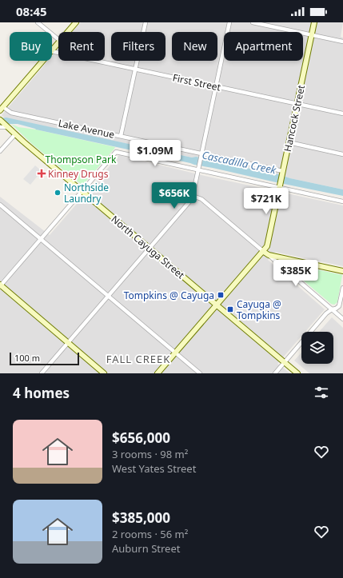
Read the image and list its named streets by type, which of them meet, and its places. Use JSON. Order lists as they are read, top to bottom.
{
  "streets": {
    "street": [
      "First Street",
      "Hancock Street",
      "Lake Avenue",
      "North Cayuga Street"
    ]
  },
  "crossings": [
    ["First Street", "Hancock Street"],
    ["Hancock Street", "Lake Avenue"]
  ],
  "districts": ["FALL CREEK"],
  "water": ["Cascadilla Creek"],
  "parks": ["Thompson Park"],
  "places": {
    "health": ["Kinney Drugs"],
    "other": ["Northside Laundry"],
    "transit": ["Tompkins @ Cayuga", "Cayuga @ Tompkins"]
  },
  "scale_bar": "100 m",
  "page": {
    "status": "08:45",
    "chip": [
      "Buy",
      "Rent",
      "Filters",
      "New",
      "Apartment"
    ],
    "price": [
      "$1.09M",
      "$656K",
      "$721K",
      "$385K"
    ],
    "scale": "100 m",
    "heading": "4 homes",
    "list": [
      {
        "name": "$656,000",
        "note": "3 rooms · 98 m² · West Yates Street"
      },
      {
        "name": "$385,000",
        "note": "2 rooms · 56 m² · Auburn Street"
      }
    ]
  }
}
